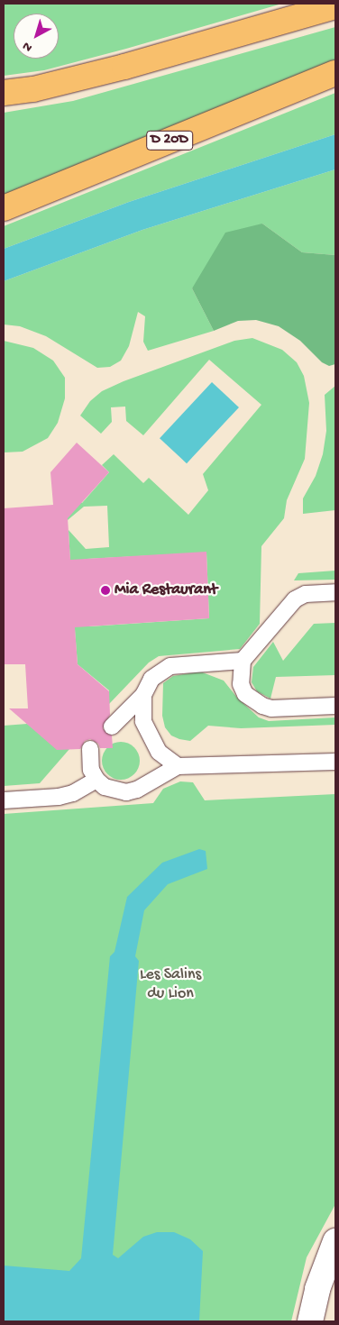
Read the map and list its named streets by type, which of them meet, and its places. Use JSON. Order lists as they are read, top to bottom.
{
  "streets": {
    "main road": ["D 20D"]
  },
  "parks": ["Les Salins du Lion"],
  "places": ["Mia Restaurant"],
  "north": "bottom left"
}
